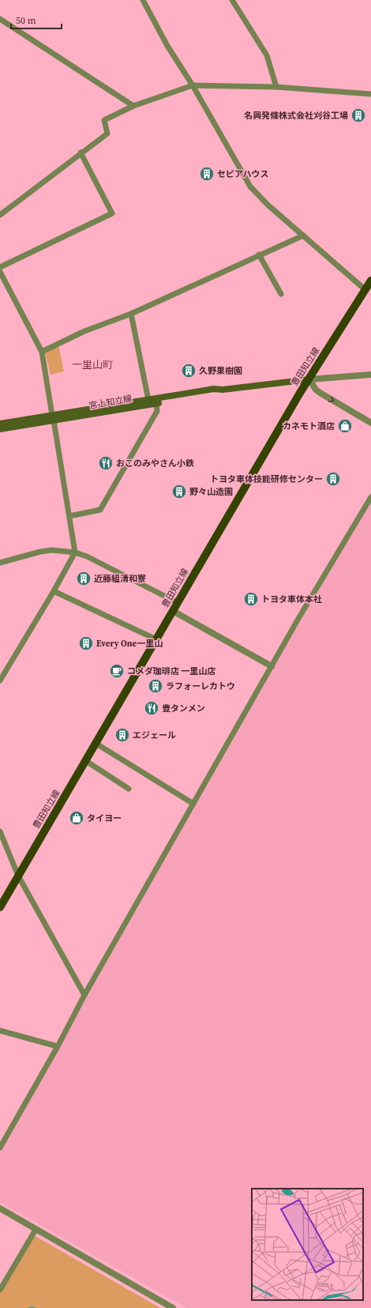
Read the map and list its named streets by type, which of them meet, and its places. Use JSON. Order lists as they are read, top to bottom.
{
  "streets": {
    "main road": ["豊田知立線", "宮上知立線"]
  },
  "crossings": [
    ["豊田知立線", "宮上知立線"]
  ],
  "districts": ["一里山町"],
  "places": {
    "building": [
      "名興発條株式会社刈谷工場",
      "セピアハウス",
      "久野果樹園",
      "トヨタ車体技能研修センター",
      "野々山造園",
      "近藤組清和寮",
      "トヨタ車体本社",
      "Every One一里山",
      "ラフォーレカトウ",
      "エジェール"
    ],
    "shop": ["カネモト酒店", "タイヨー"],
    "restaurant": ["おこのみやさん小鉄", "豊タンメン"],
    "cafe": ["コメダ珈琲店 一里山店"]
  },
  "scale_bar": "50 m"
}
